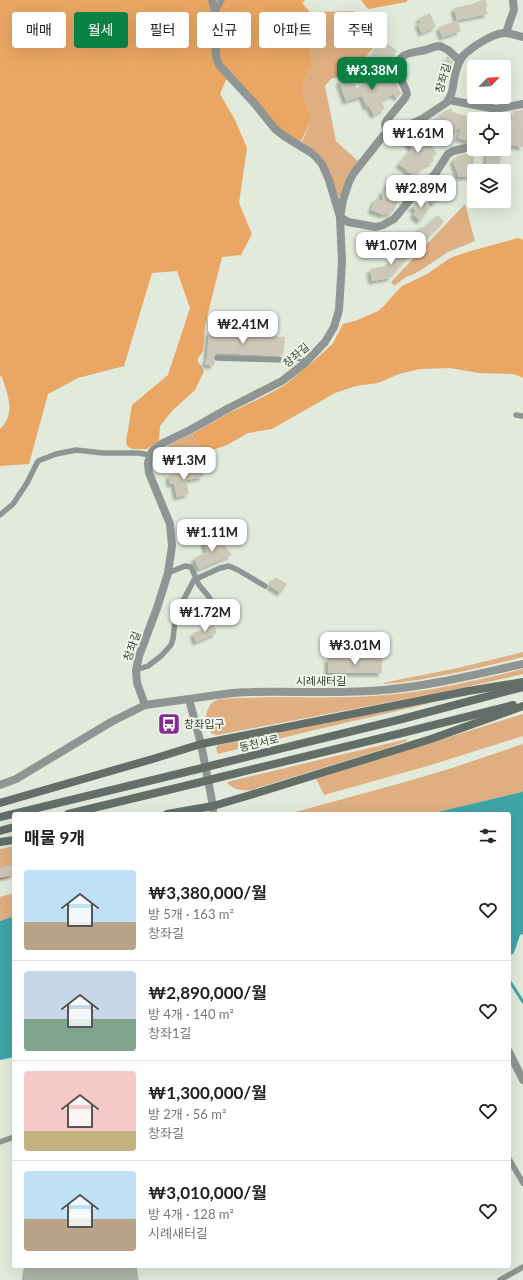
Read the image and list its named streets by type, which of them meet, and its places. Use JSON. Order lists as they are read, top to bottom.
{
  "streets": {
    "main road": ["동천서로"],
    "street": ["창좌길", "시례새터길"]
  },
  "crossings": [
    ["창좌길", "시례새터길"]
  ],
  "places": {
    "bus stop": ["창좌입구"]
  },
  "north": "top right",
  "page": {
    "chip": [
      "매매",
      "월세",
      "필터",
      "신규",
      "아파트",
      "주택"
    ],
    "price": [
      "₩3.38M",
      "₩1.61M",
      "₩2.89M",
      "₩1.07M",
      "₩2.41M",
      "₩1.3M",
      "₩1.11M",
      "₩1.72M",
      "₩3.01M"
    ],
    "heading": "매물 9개",
    "list": [
      {
        "name": "₩3,380,000/월",
        "note": "방 5개 · 163 m² · 창좌길"
      },
      {
        "name": "₩2,890,000/월",
        "note": "방 4개 · 140 m² · 창좌1길"
      },
      {
        "name": "₩1,300,000/월",
        "note": "방 2개 · 56 m² · 창좌길"
      },
      {
        "name": "₩3,010,000/월",
        "note": "방 4개 · 128 m² · 시례새터길"
      }
    ]
  }
}
